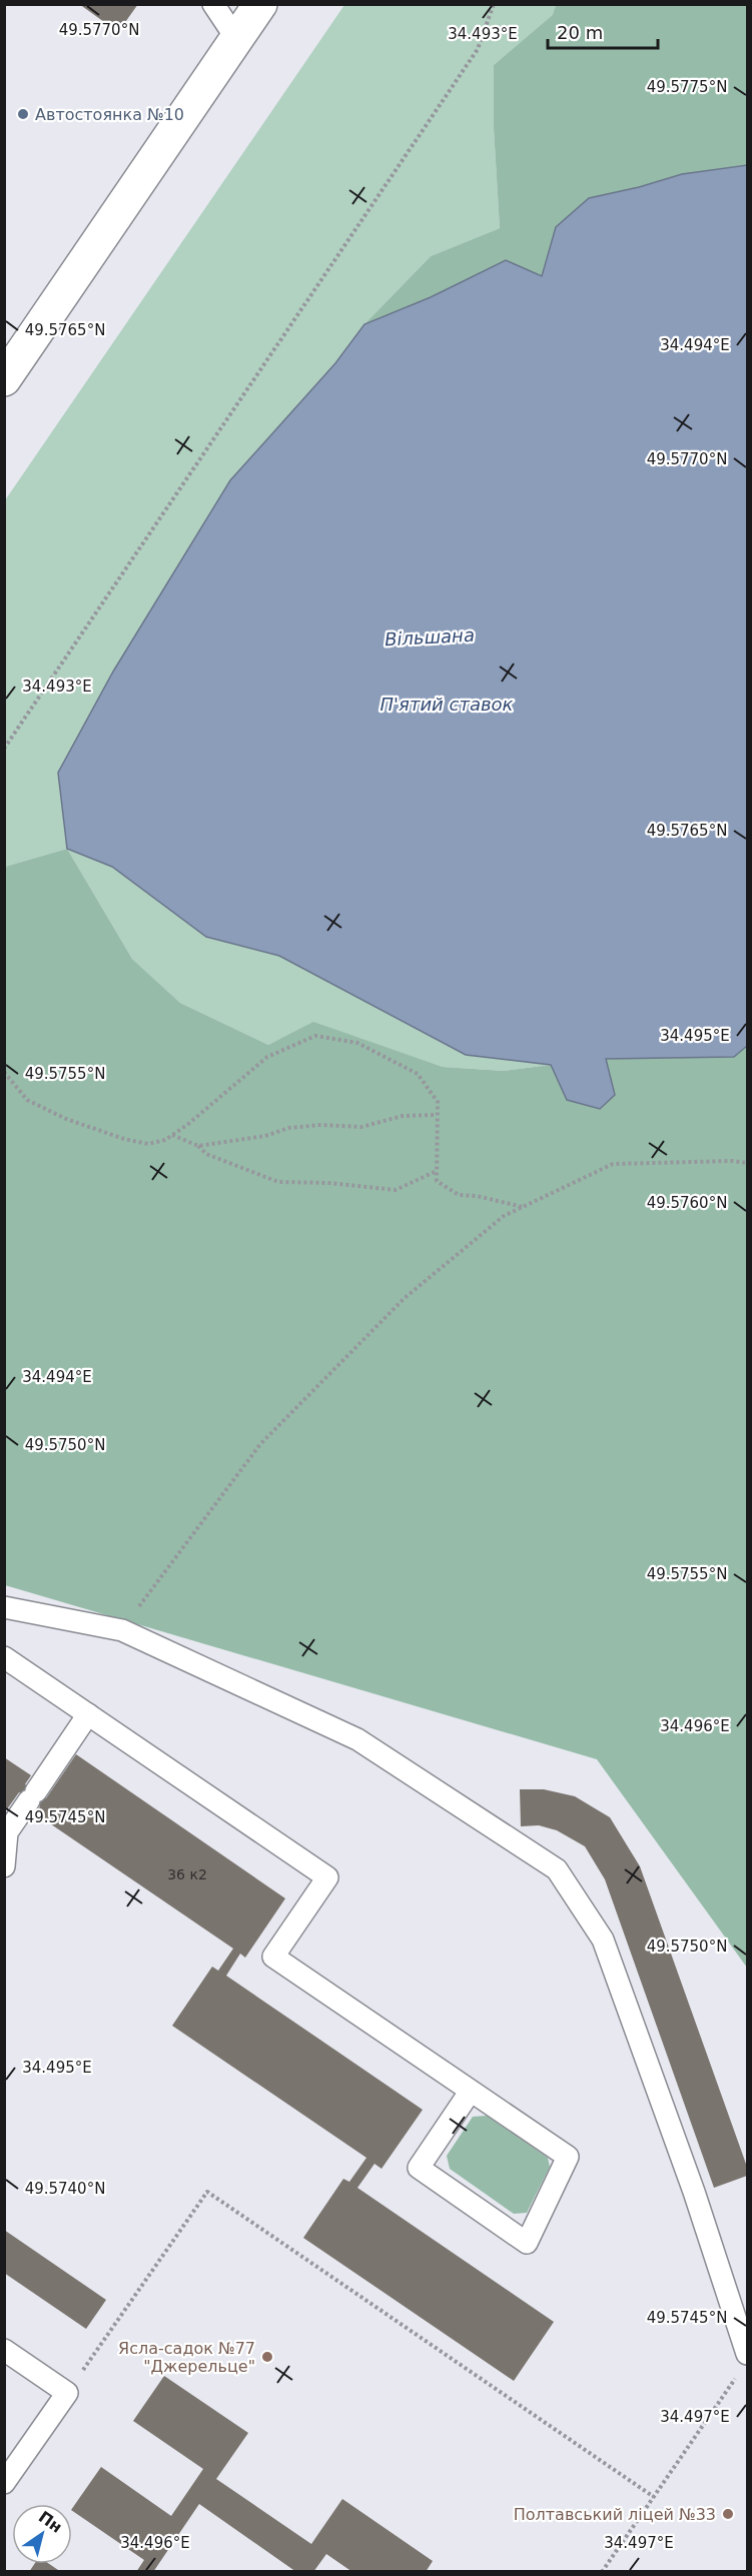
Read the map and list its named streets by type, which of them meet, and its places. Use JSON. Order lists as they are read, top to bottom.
{
  "water": ["Вільшана", "П'ятий ставок"],
  "places": ["Автостоянка №10", "Ясла-садок №77 \"Джерельце\"", "Полтавський ліцей №33"],
  "house_numbers": ["36 к2"],
  "scale_bar": "20 m",
  "north": "top right",
  "coordinates": [
    "49.5770°N",
    "34.493°E",
    "49.5775°N",
    "49.5765°N",
    "34.494°E",
    "34.495°E",
    "49.5755°N",
    "49.5760°N",
    "49.5750°N",
    "34.496°E",
    "49.5745°N",
    "49.5740°N",
    "34.497°E"
  ]
}
